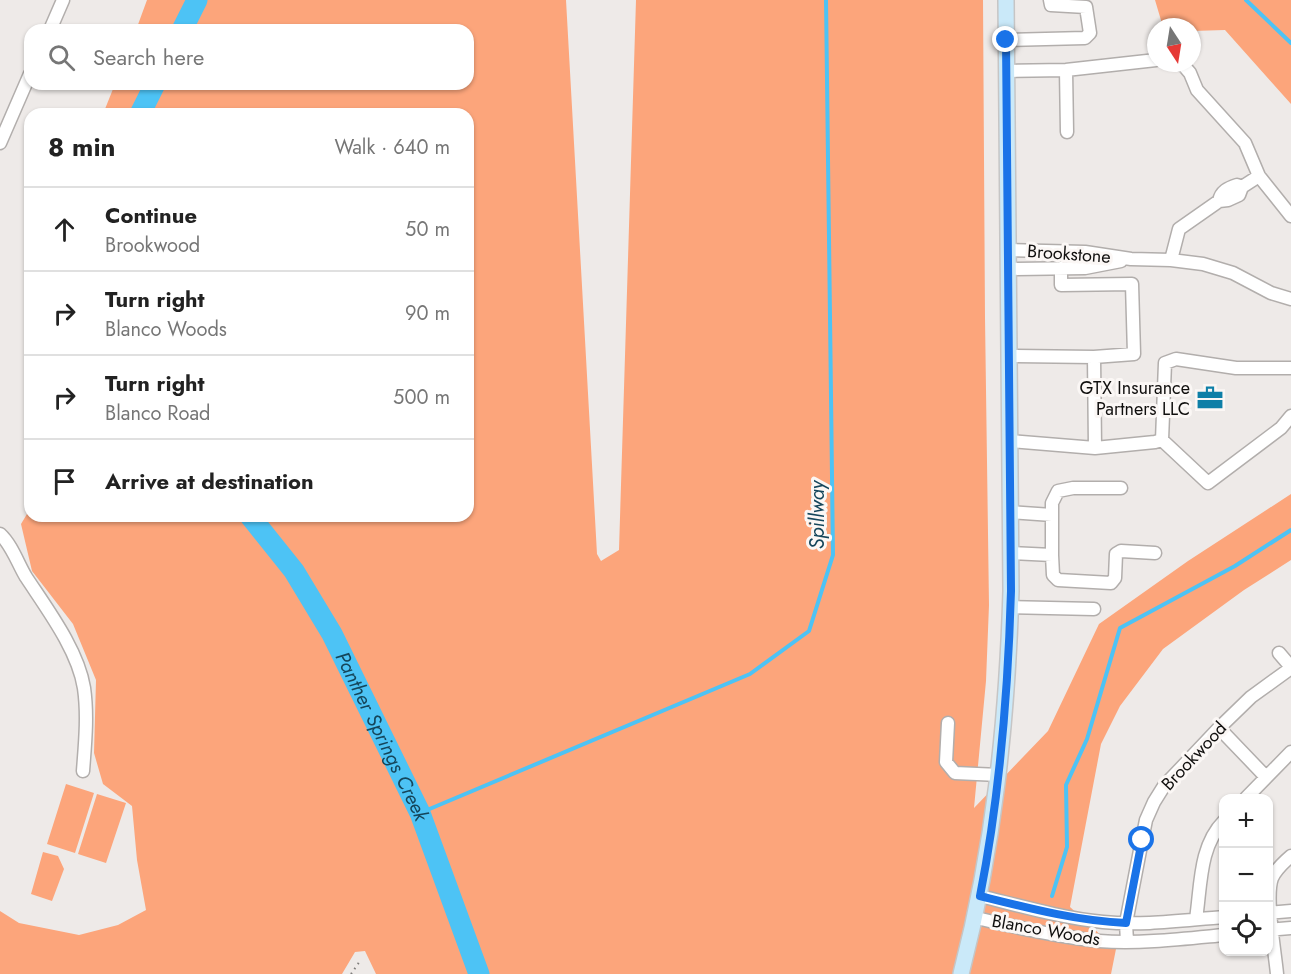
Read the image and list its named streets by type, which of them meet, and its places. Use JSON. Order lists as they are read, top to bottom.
{
  "streets": {
    "street": ["Brookstone", "Brookwood", "Blanco Woods"]
  },
  "crossings": [
    ["Brookwood", "Blanco Woods"]
  ],
  "water": ["Spillway", "Panther Springs Creek"],
  "places": {
    "office": ["GTX Insurance Partners LLC"]
  },
  "north": "bottom",
  "page": {
    "search": "Search here",
    "heading": ["8 min", "Walk · 640 m"],
    "list": [
      ["Continue", "Brookwood", "50 m"],
      ["Turn right", "Blanco Woods", "90 m"],
      ["Turn right", "Blanco Road", "500 m"],
      "Arrive at destination"
    ],
    "map_buttons": ["+", "−"]
  }
}
